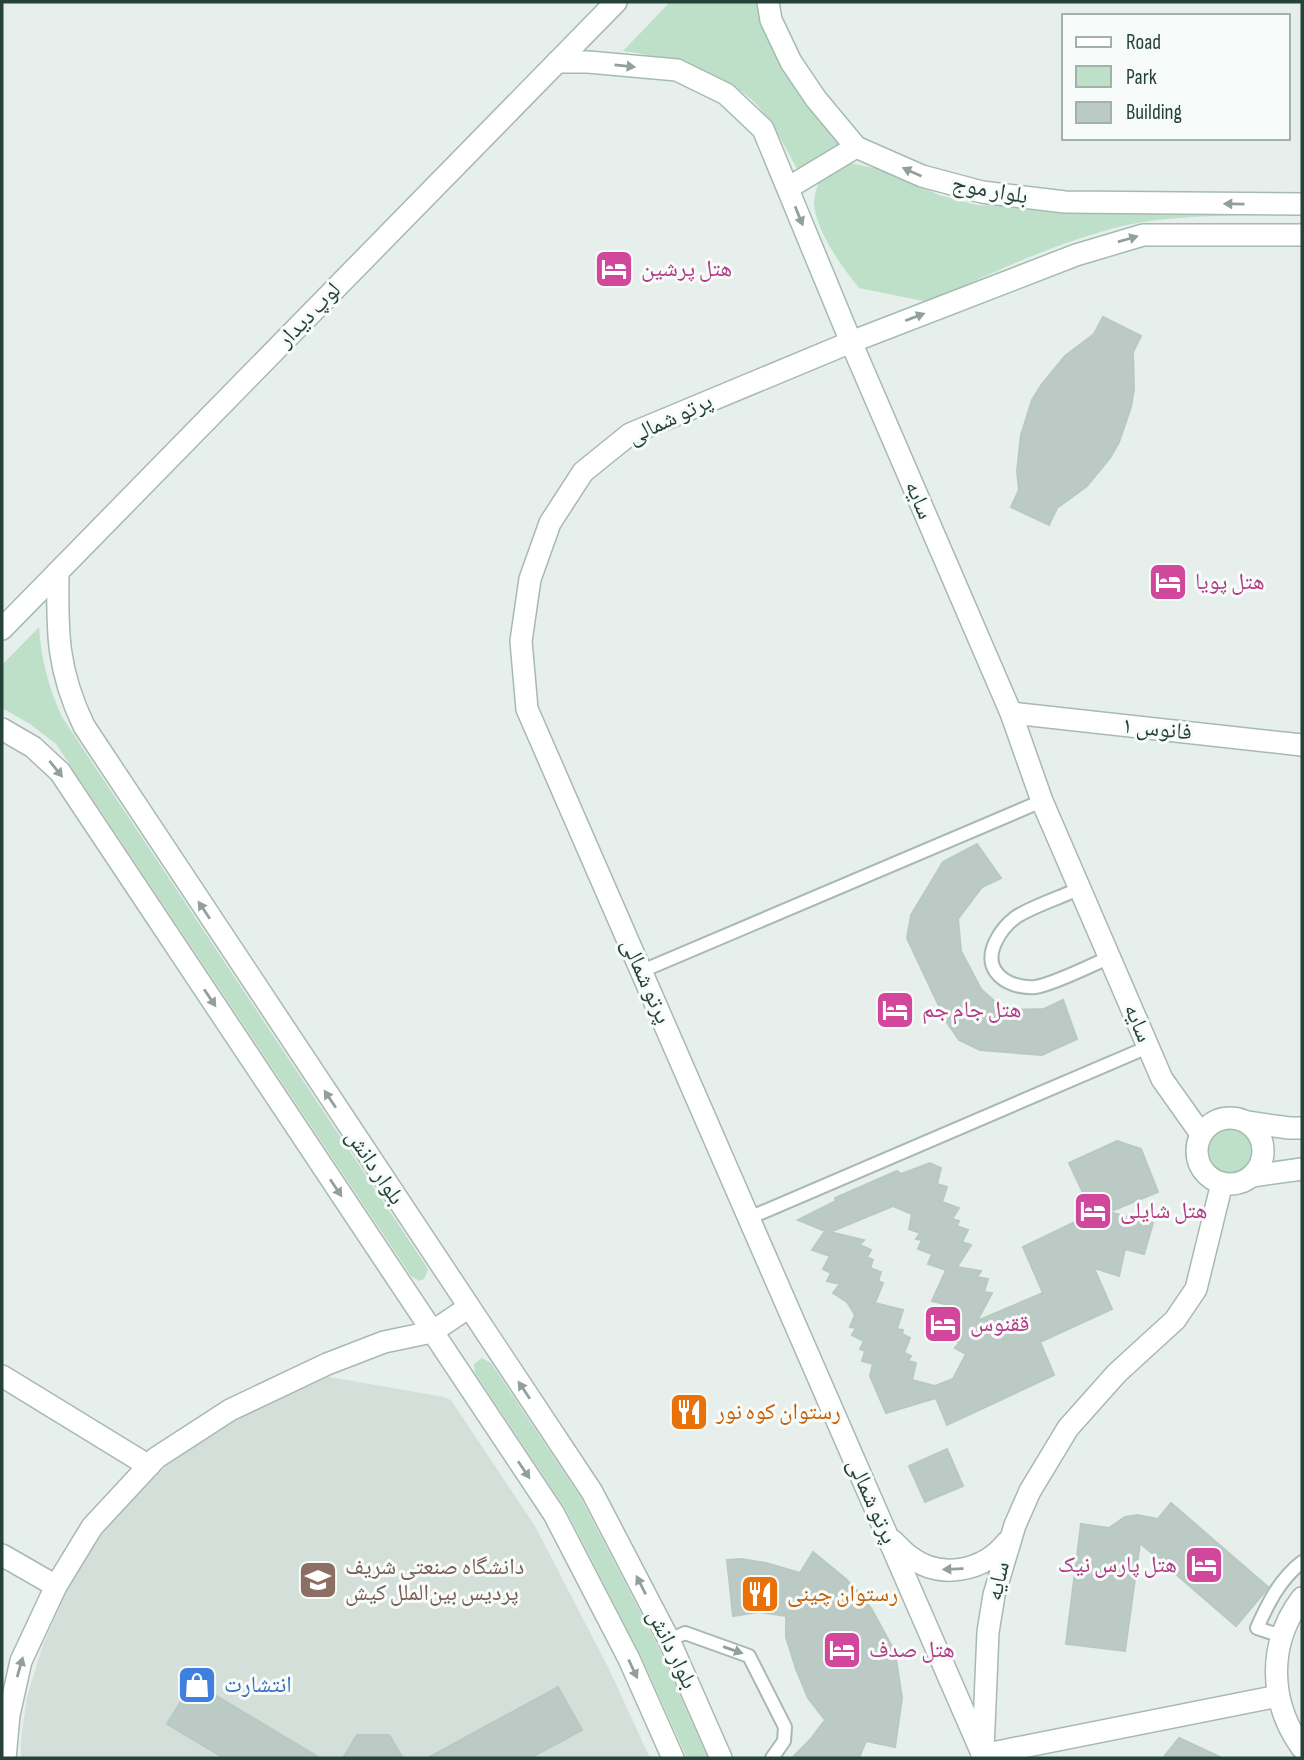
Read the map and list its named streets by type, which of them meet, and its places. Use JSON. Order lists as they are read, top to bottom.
{
  "streets": {
    "street": [
      "بلوار موج",
      "لوپ دیدار",
      "پرتو شمالی",
      "سایه",
      "فانوس ۱",
      "بلوار دانش"
    ]
  },
  "crossings": [
    ["لوپ دیدار", "سایه"],
    ["لوپ دیدار", "بلوار دانش"],
    ["پرتو شمالی", "سایه"],
    ["سایه", "فانوس ۱"]
  ],
  "places": {
    "hotel": [
      "هتل پرشین",
      "هتل پویا",
      "هتل جام جم",
      "هتل شایلی",
      "ققنوس",
      "هتل پارس نیک",
      "هتل صدف"
    ],
    "restaurant": ["رستوان کوه نور", "رستوان چینی"],
    "school or university": ["دانشگاه صنعتی شریف پردیس بین‌الملل کیش"],
    "shop": ["انتشارت"]
  },
  "legend": ["Road", "Park", "Building"]
}
